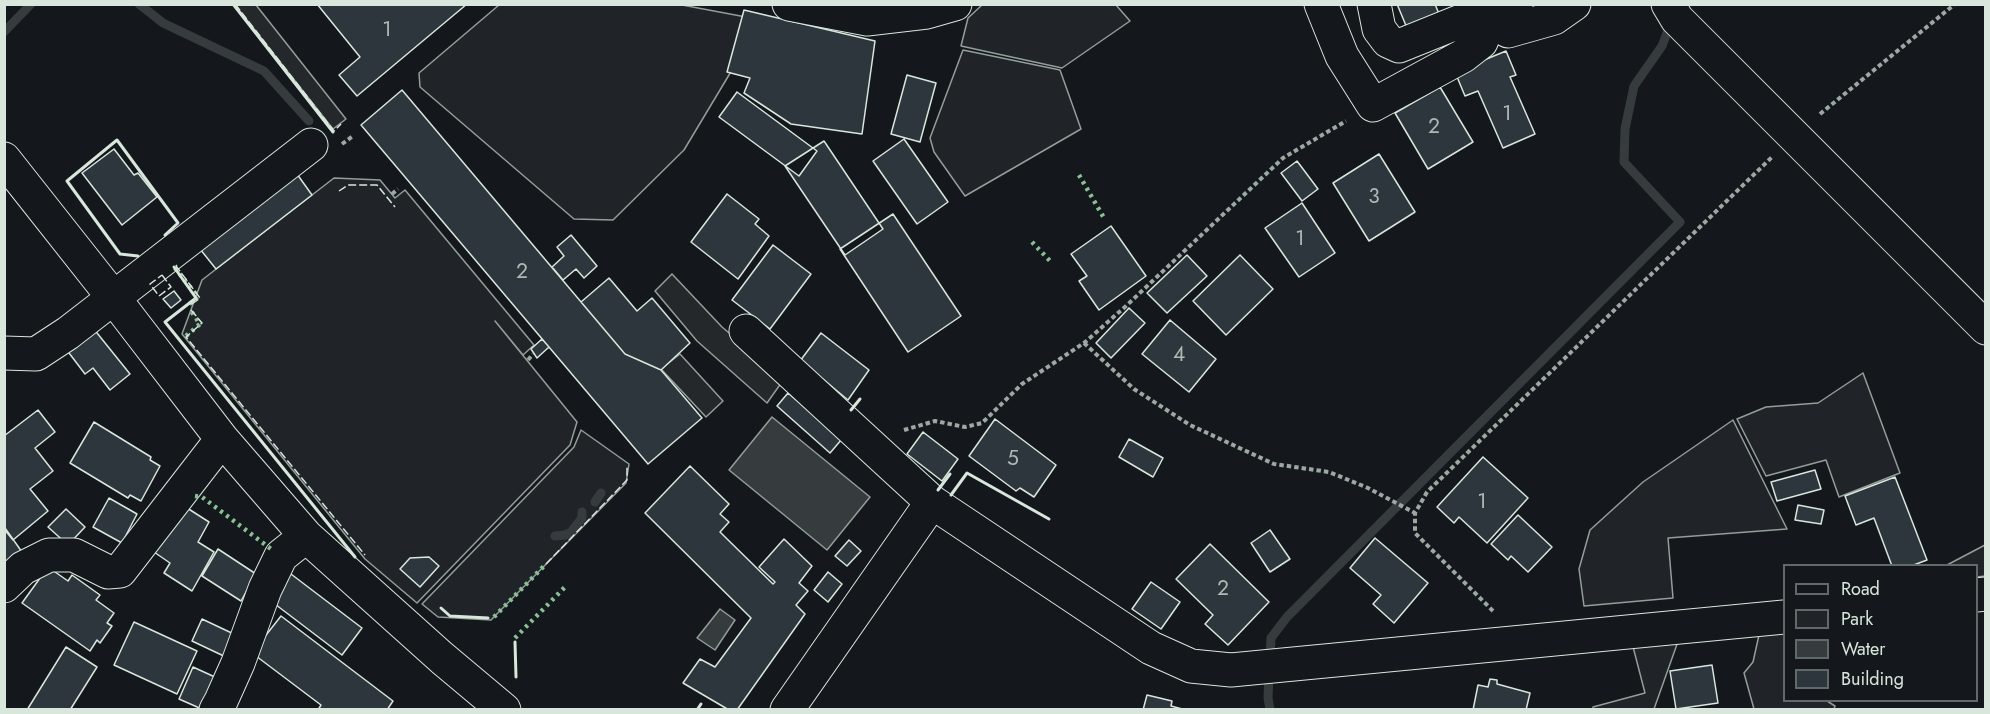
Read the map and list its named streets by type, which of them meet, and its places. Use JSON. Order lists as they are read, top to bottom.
{
  "house_numbers": [
    "1",
    "1",
    "2",
    "3",
    "1",
    "2",
    "4",
    "5",
    "1",
    "2"
  ],
  "legend": [
    "Road",
    "Park",
    "Water",
    "Building"
  ]
}
